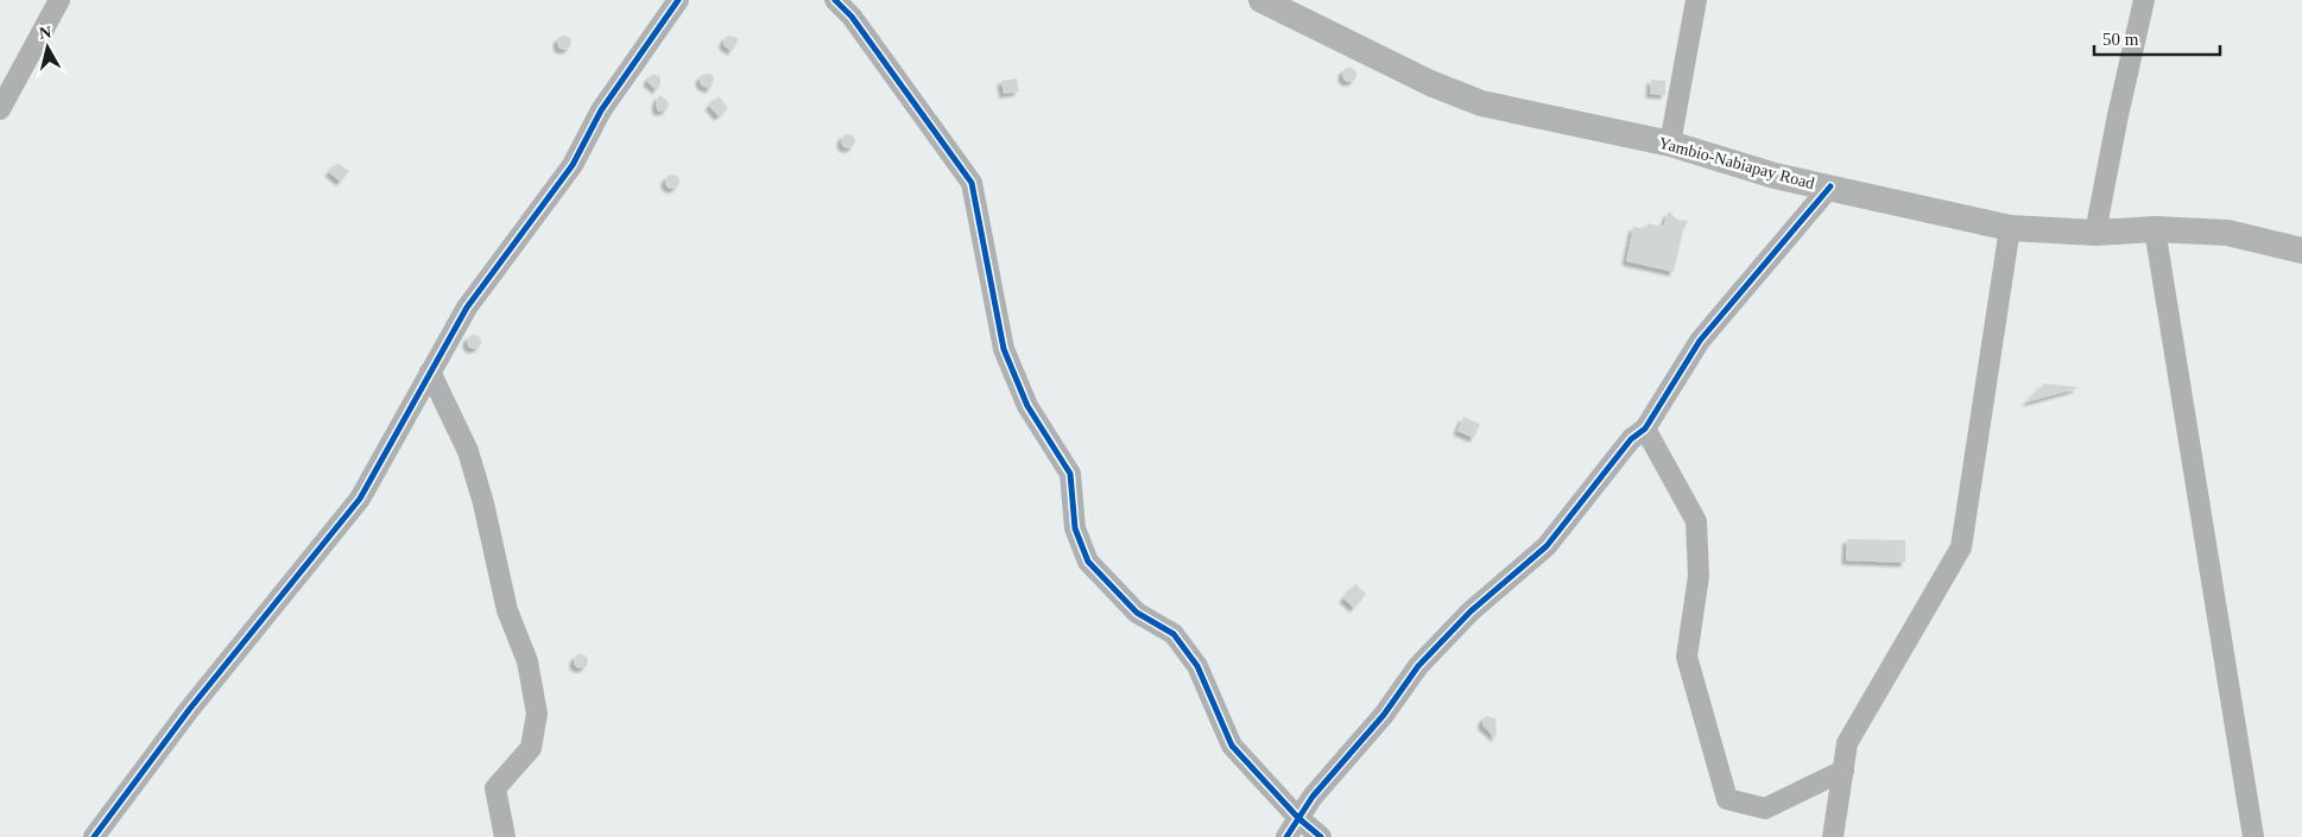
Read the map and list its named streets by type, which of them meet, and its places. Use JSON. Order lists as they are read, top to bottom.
{
  "streets": {
    "main road": ["Yambio-Nabiapay Road"]
  },
  "scale_bar": "50 m",
  "north": "top"
}
